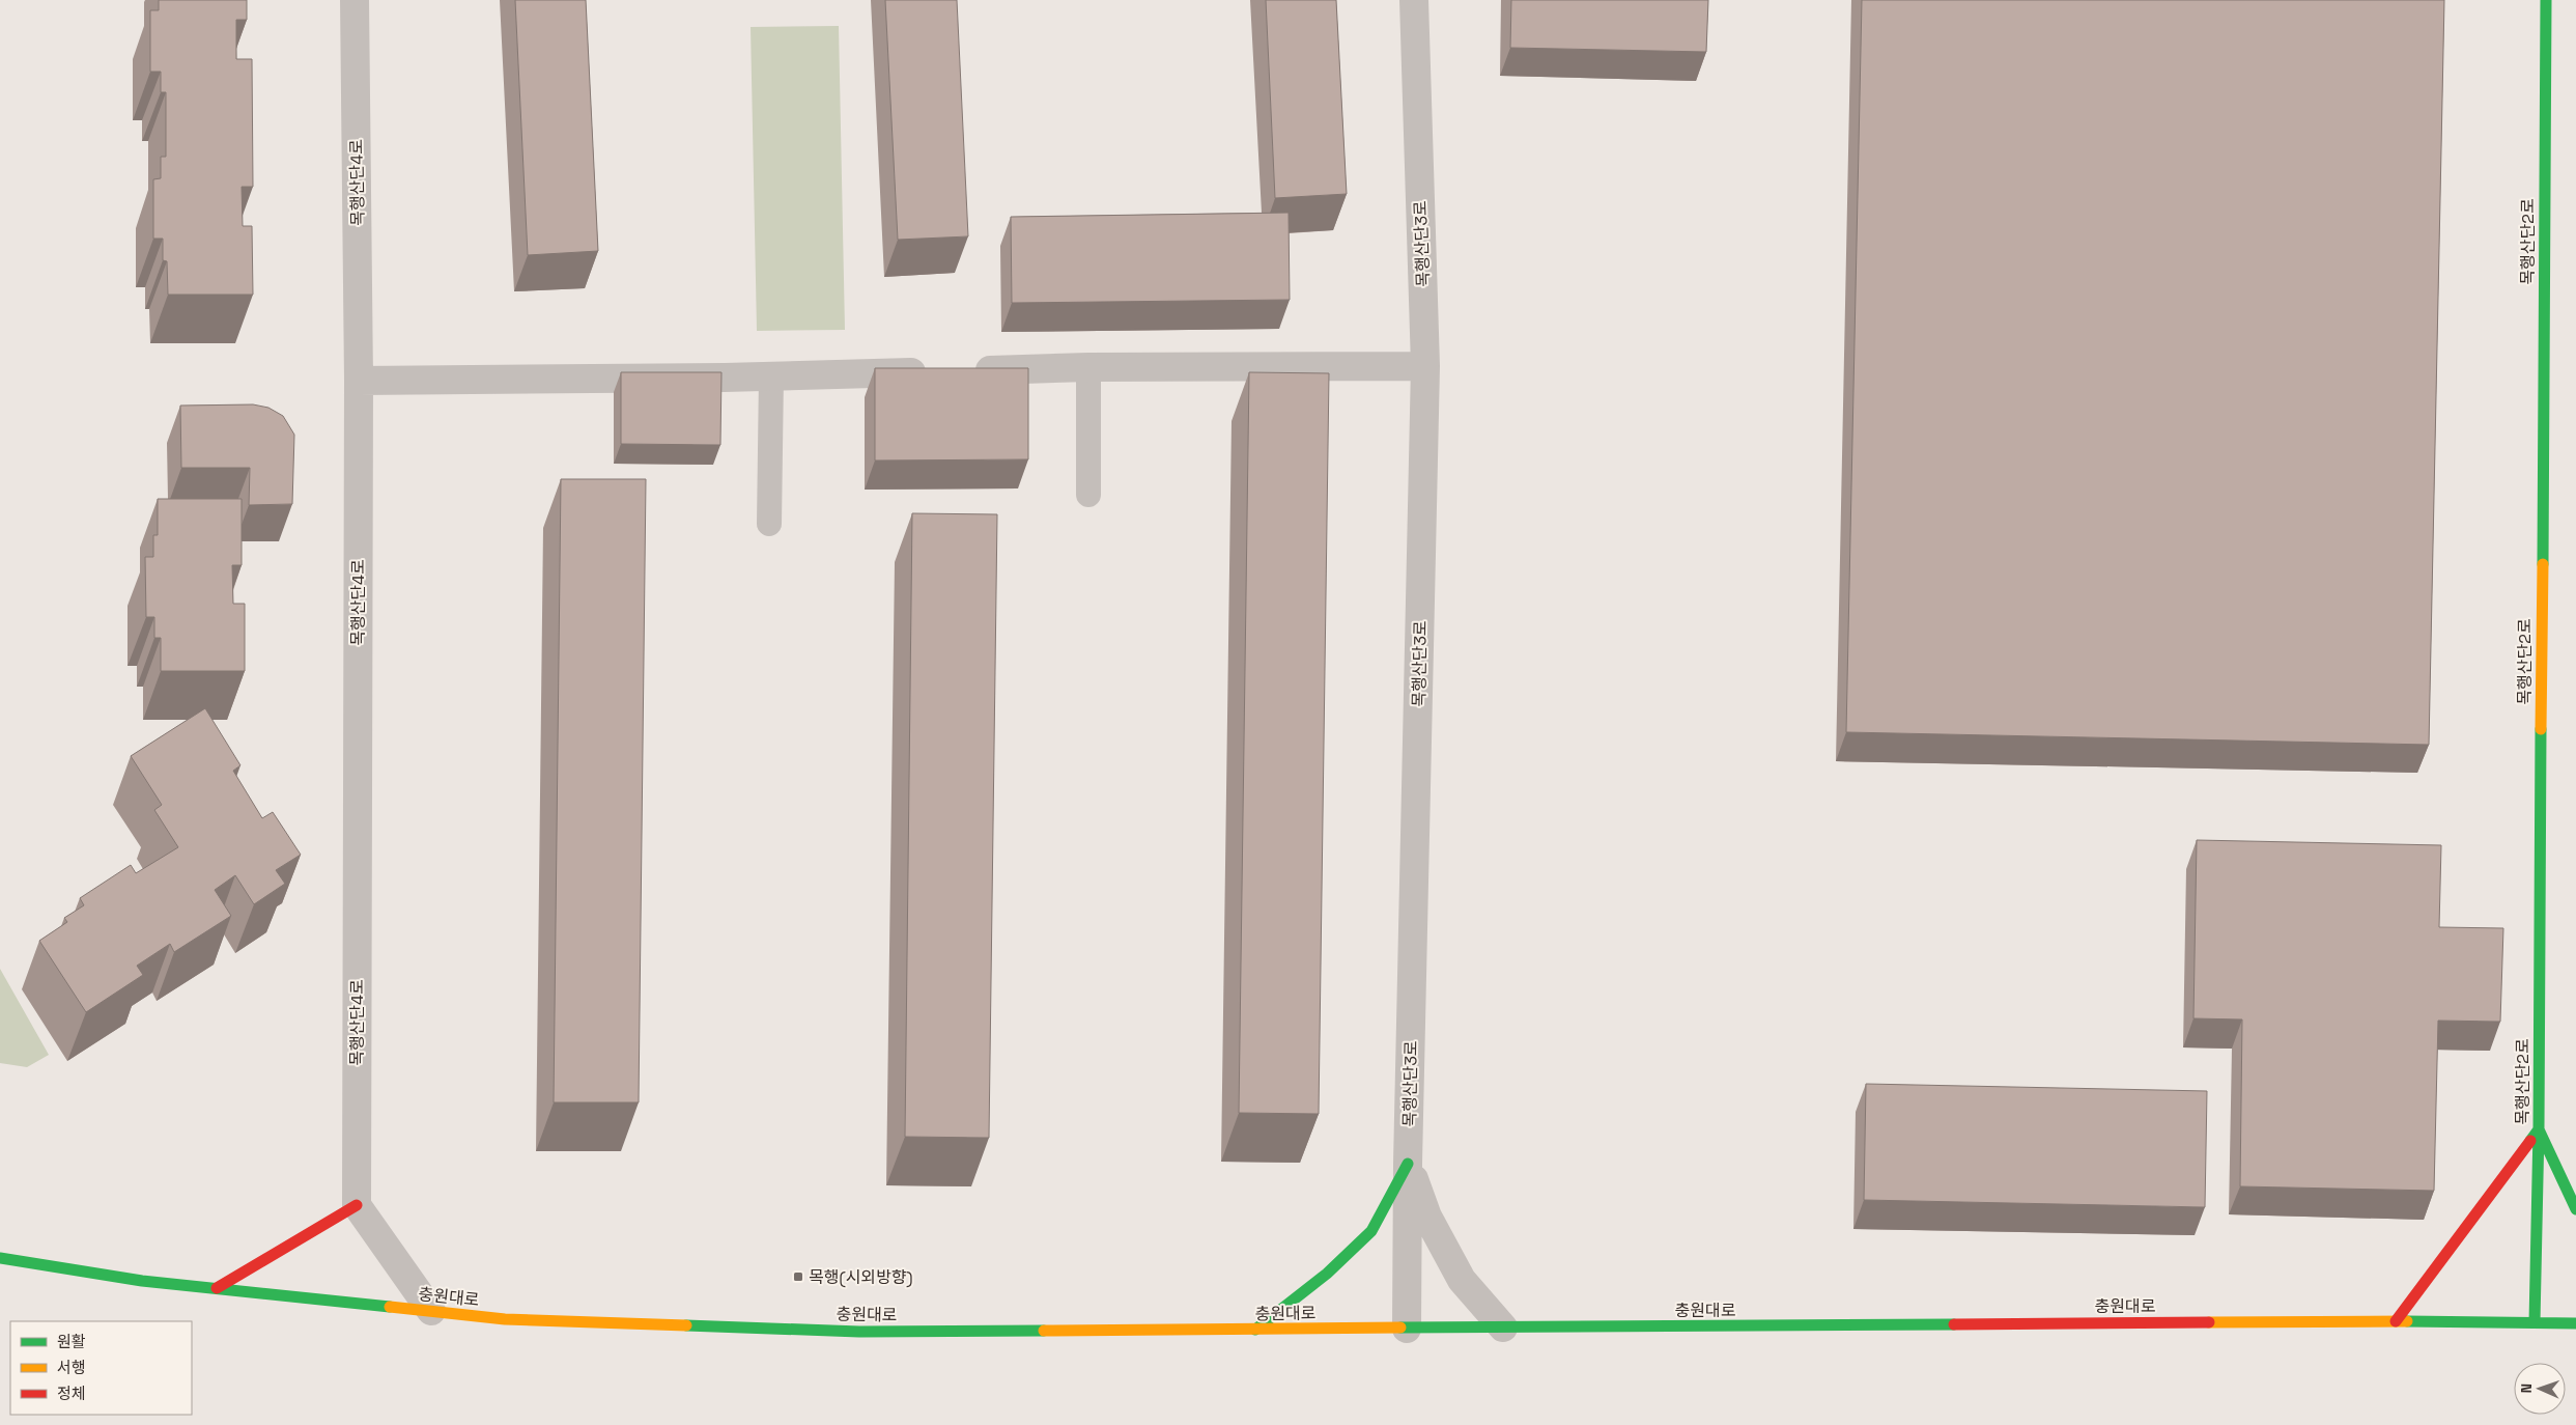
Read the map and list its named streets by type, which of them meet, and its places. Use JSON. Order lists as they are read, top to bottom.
{
  "streets": {
    "street": [
      "목행산단4로",
      "목행산단2로",
      "목행산단3로",
      "충원대로"
    ]
  },
  "crossings": [
    ["목행산단2로", "충원대로"],
    ["목행산단3로", "충원대로"]
  ],
  "places": {
    "transit": ["목행(시외방향)"]
  },
  "legend": ["원활", "서행", "정체"],
  "north": "left"
}
